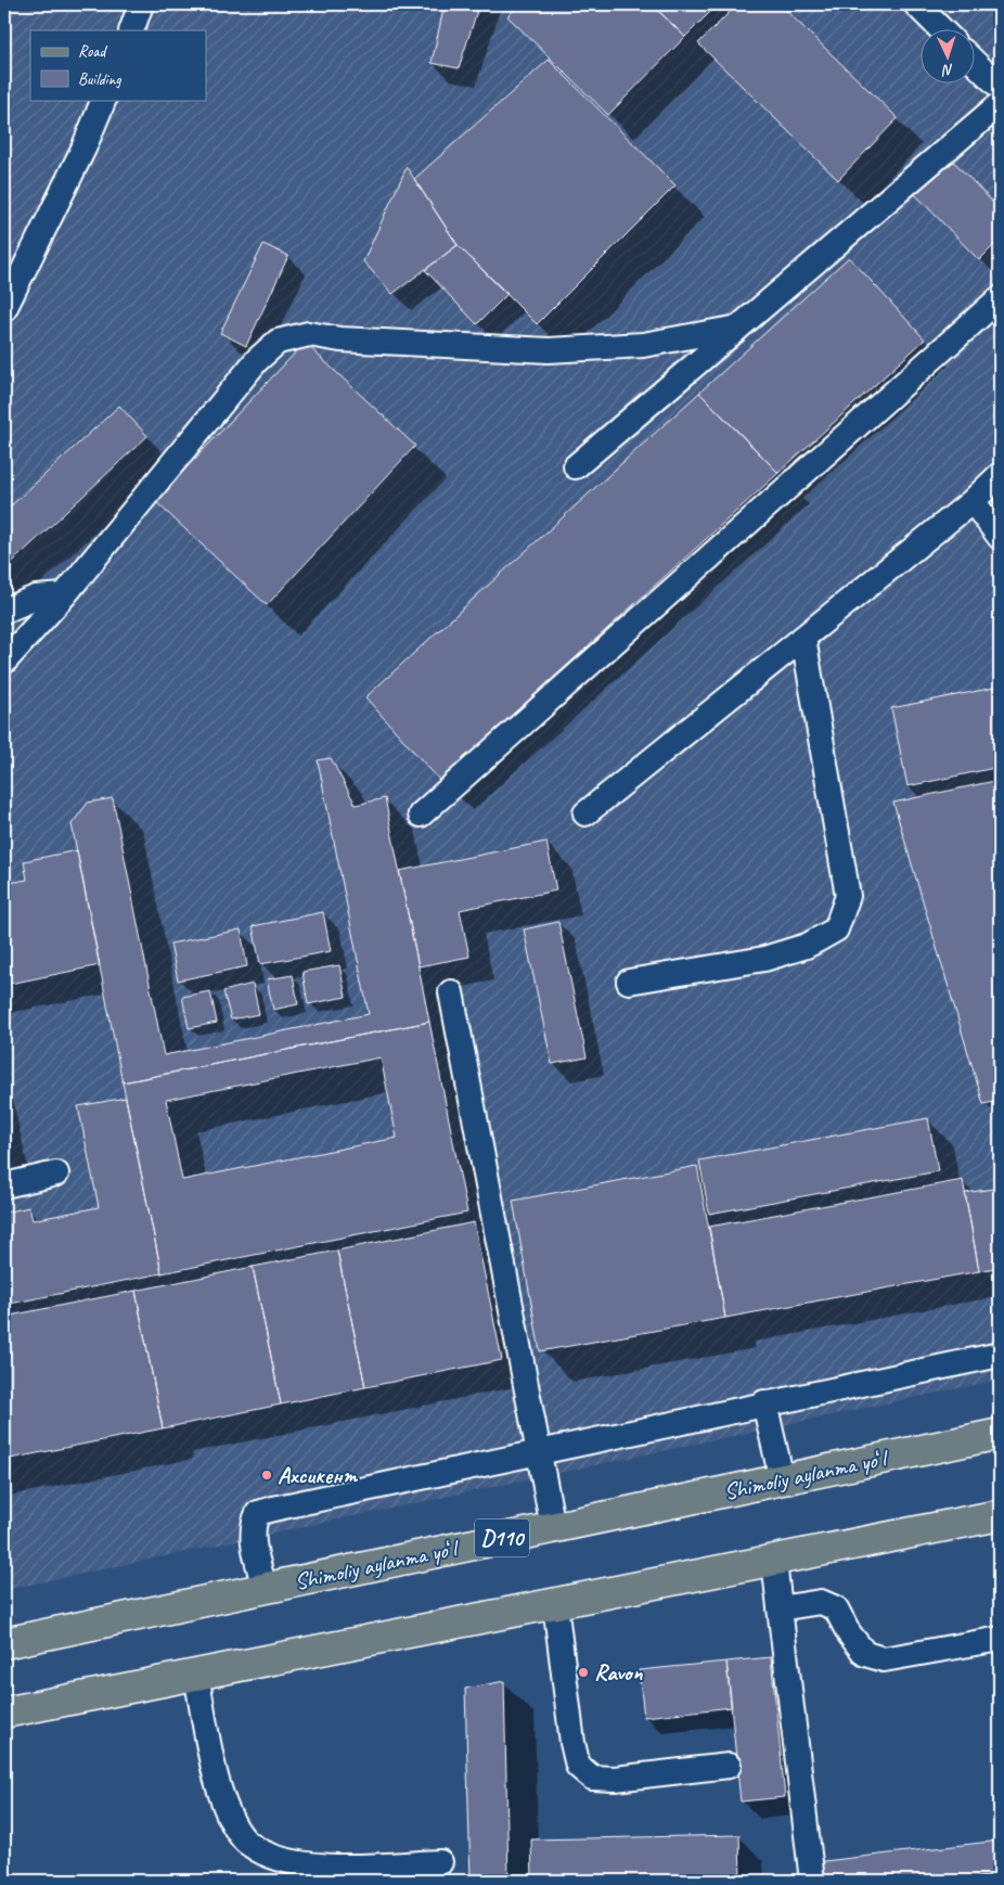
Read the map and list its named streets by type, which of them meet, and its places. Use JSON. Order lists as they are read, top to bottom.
{
  "streets": {
    "main road": ["Shimoliy aylanma yoʻl", "D110"]
  },
  "places": ["Ахсикент", "Ravon"],
  "legend": ["Road", "Building"],
  "north": "bottom"
}
